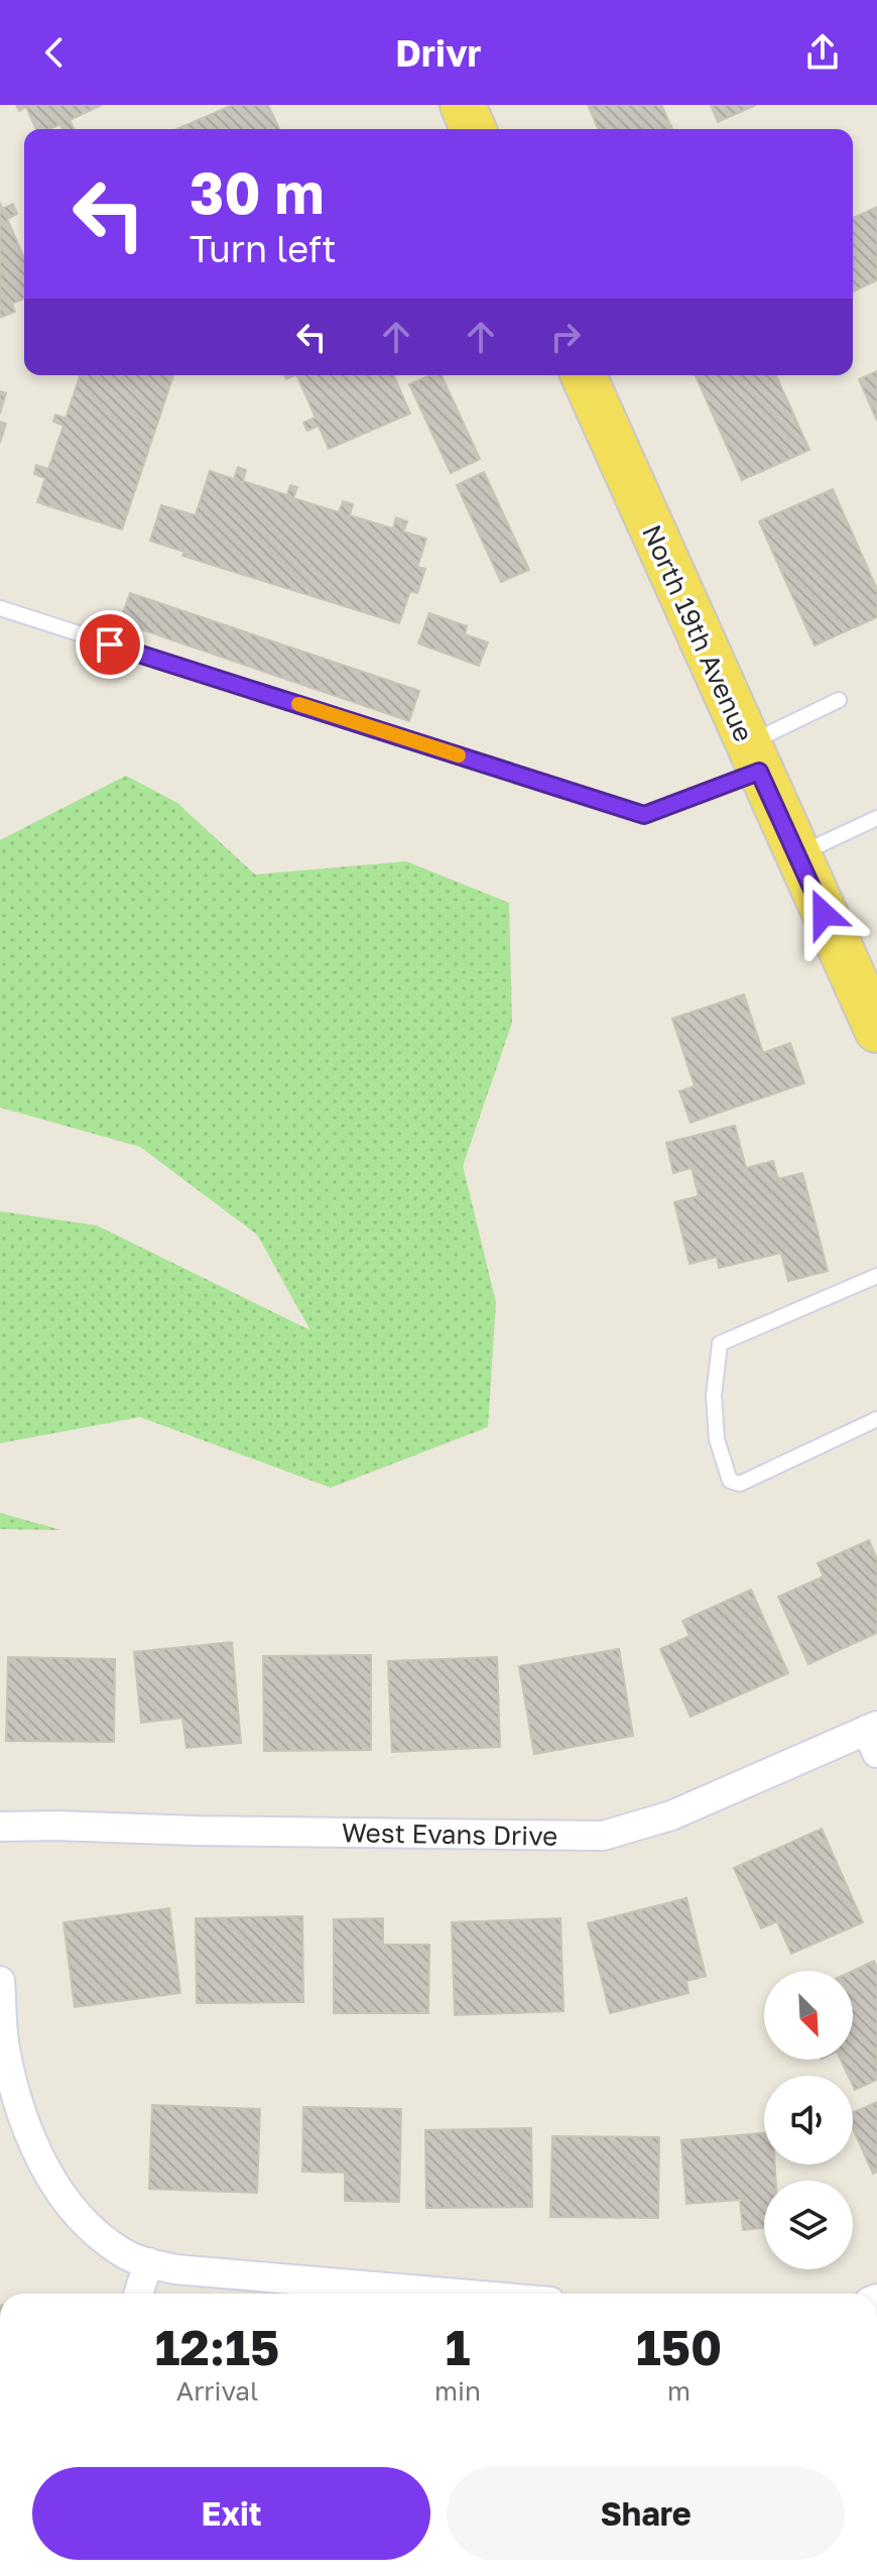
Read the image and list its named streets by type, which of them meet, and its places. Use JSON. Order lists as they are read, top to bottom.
{
  "streets": {
    "main road": ["North 19th Avenue"],
    "street": ["West Evans Drive"]
  },
  "north": "bottom right",
  "page": {
    "header": "Drivr",
    "turn": ["30 m", "Turn left"],
    "eta": [
      "12:15",
      "Arrival",
      "1",
      "min",
      "150",
      "m"
    ],
    "buttons": ["Exit", "Share"]
  }
}
